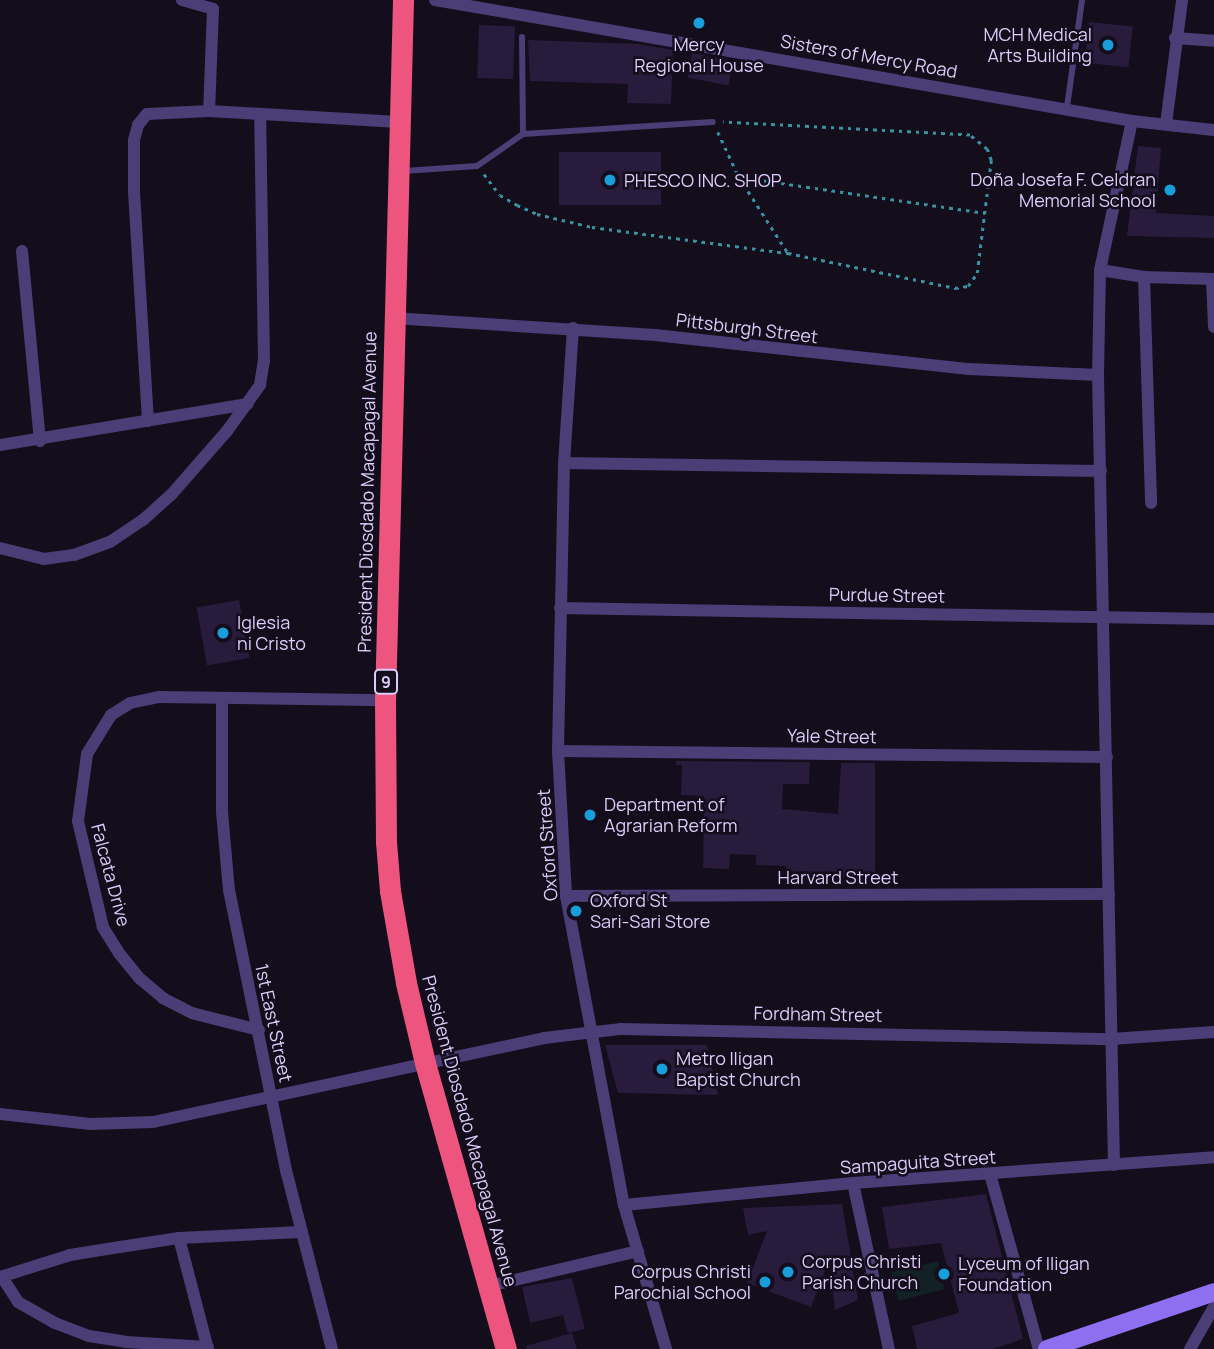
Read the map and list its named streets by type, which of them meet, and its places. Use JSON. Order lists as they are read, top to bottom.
{
  "streets": {
    "highway": ["President Diosdado Macapagal Avenue", "9"],
    "street": [
      "Sisters of Mercy Road",
      "Pittsburgh Street",
      "Purdue Street",
      "Yale Street",
      "Oxford Street",
      "Falcata Drive",
      "Harvard Street",
      "Fordham Street",
      "1st East Street",
      "Sampaguita Street"
    ]
  },
  "crossings": [
    ["Pittsburgh Street", "President Diosdado Macapagal Avenue"],
    ["Pittsburgh Street", "Oxford Street"],
    ["President Diosdado Macapagal Avenue", "Falcata Drive"],
    ["President Diosdado Macapagal Avenue", "Fordham Street"],
    ["Purdue Street", "Oxford Street"],
    ["Yale Street", "Oxford Street"],
    ["Oxford Street", "Harvard Street"],
    ["Oxford Street", "Fordham Street"],
    ["Oxford Street", "Sampaguita Street"],
    ["Falcata Drive", "1st East Street"],
    ["Fordham Street", "1st East Street"]
  ],
  "places": [
    "Mercy Regional House",
    "MCH Medical Arts Building",
    "PHESCO INC. SHOP",
    "Doña Josefa F. Celdran Memorial School",
    "Iglesia ni Cristo",
    "Department of Agrarian Reform",
    "Oxford St Sari-Sari Store",
    "Metro Iligan Baptist Church",
    "Corpus Christi Parish Church",
    "Lyceum of Iligan Foundation",
    "Corpus Christi Parochial School"
  ]
}
